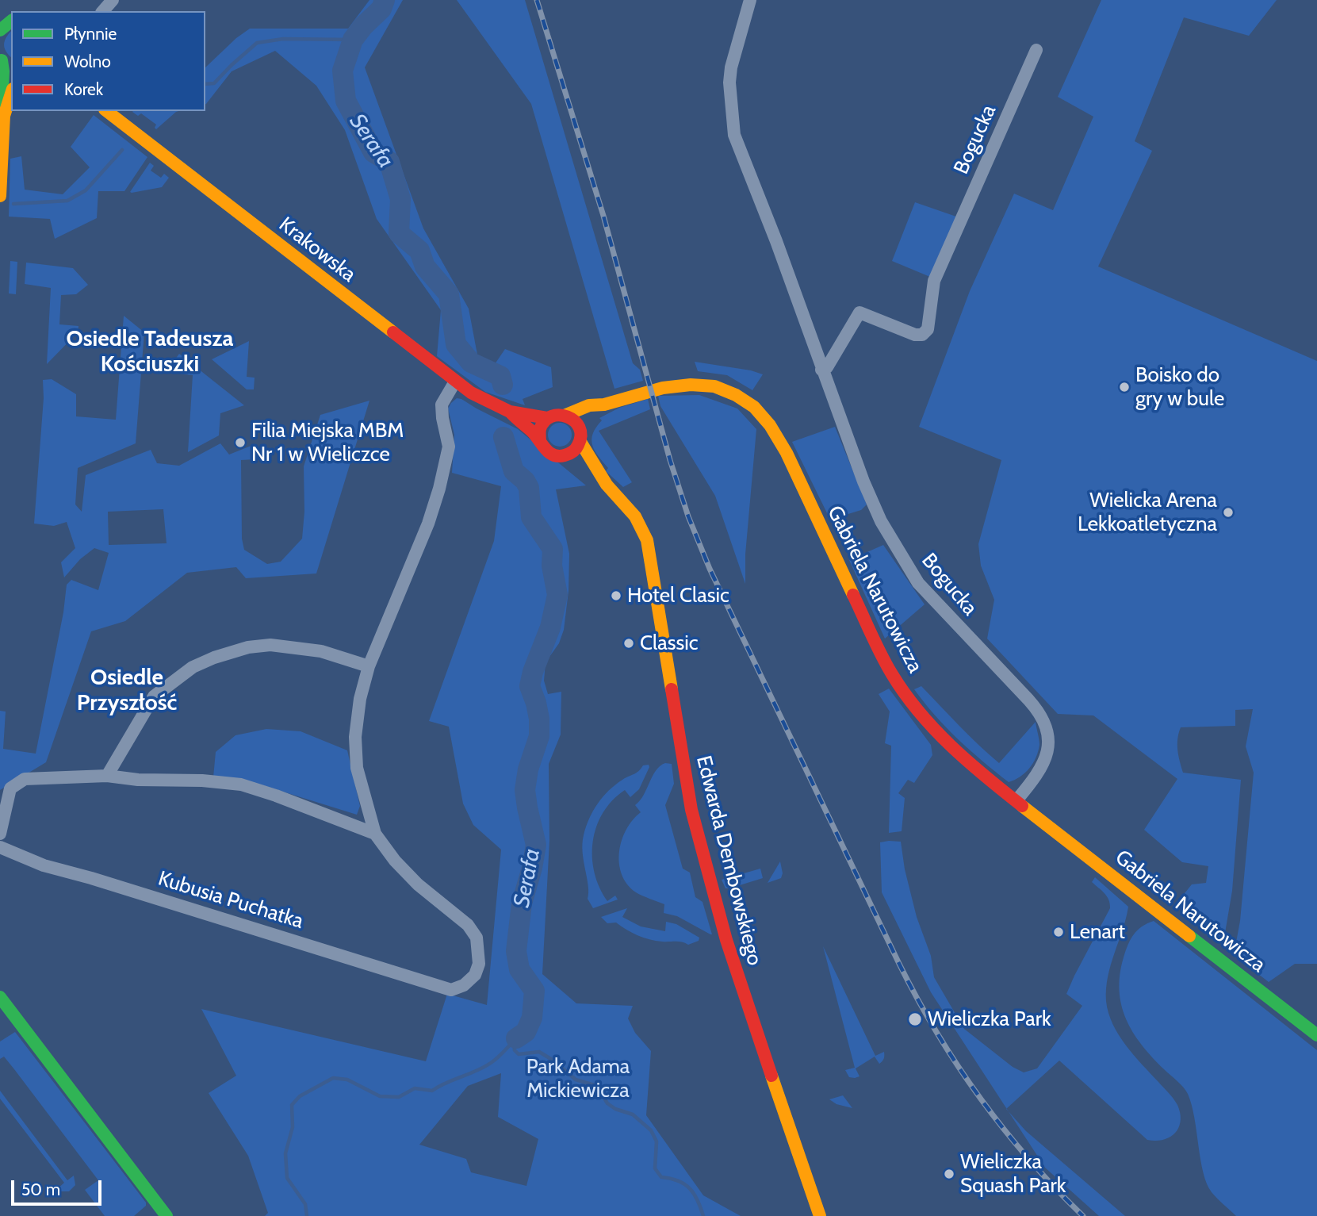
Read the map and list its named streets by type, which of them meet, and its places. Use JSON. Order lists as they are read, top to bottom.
{
  "streets": {
    "main road": ["Krakowska", "Gabriela Narutowicza", "Edwarda Dembowskiego"],
    "street": ["Bogucka", "Kubusia Puchatka"]
  },
  "crossings": [
    ["Bogucka", "Gabriela Narutowicza"],
    ["Krakowska", "Edwarda Dembowskiego"]
  ],
  "districts": ["Osiedle Tadeusza Kościuszki", "Osiedle Przyszłość"],
  "water": ["Serafa"],
  "parks": ["Park Adama Mickiewicza"],
  "places": [
    "Boisko do gry w bule",
    "Filia Miejska MBM Nr 1 w Wieliczce",
    "Wielicka Arena Lekkoatletyczna",
    "Hotel Clasic",
    "Classic",
    "Lenart",
    "Wieliczka Park",
    "Wieliczka Squash Park"
  ],
  "legend": ["Płynnie", "Wolno", "Korek"],
  "scale_bar": "50 m"
}
